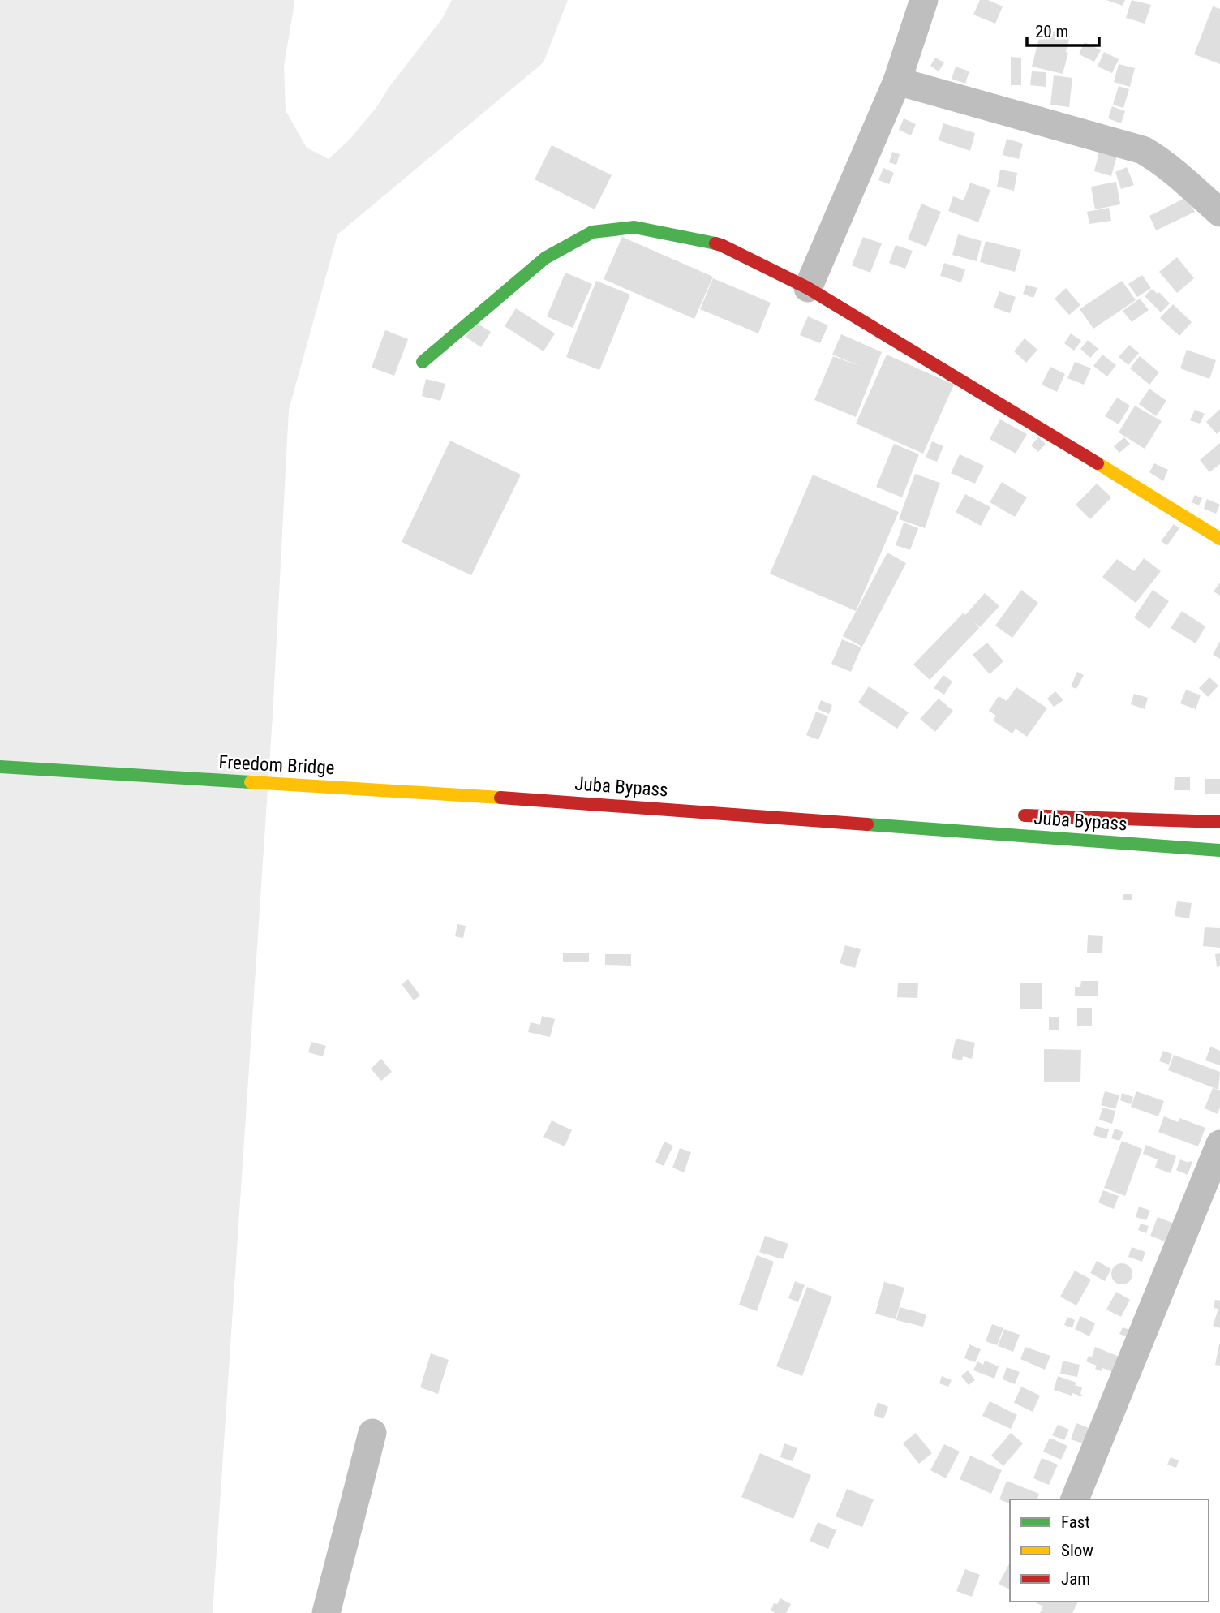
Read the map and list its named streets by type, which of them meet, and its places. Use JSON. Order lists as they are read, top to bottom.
{
  "streets": {
    "main road": ["Freedom Bridge", "Juba Bypass"]
  },
  "crossings": [
    ["Freedom Bridge", "Juba Bypass"]
  ],
  "legend": ["Fast", "Slow", "Jam"],
  "scale_bar": "20 m"
}
